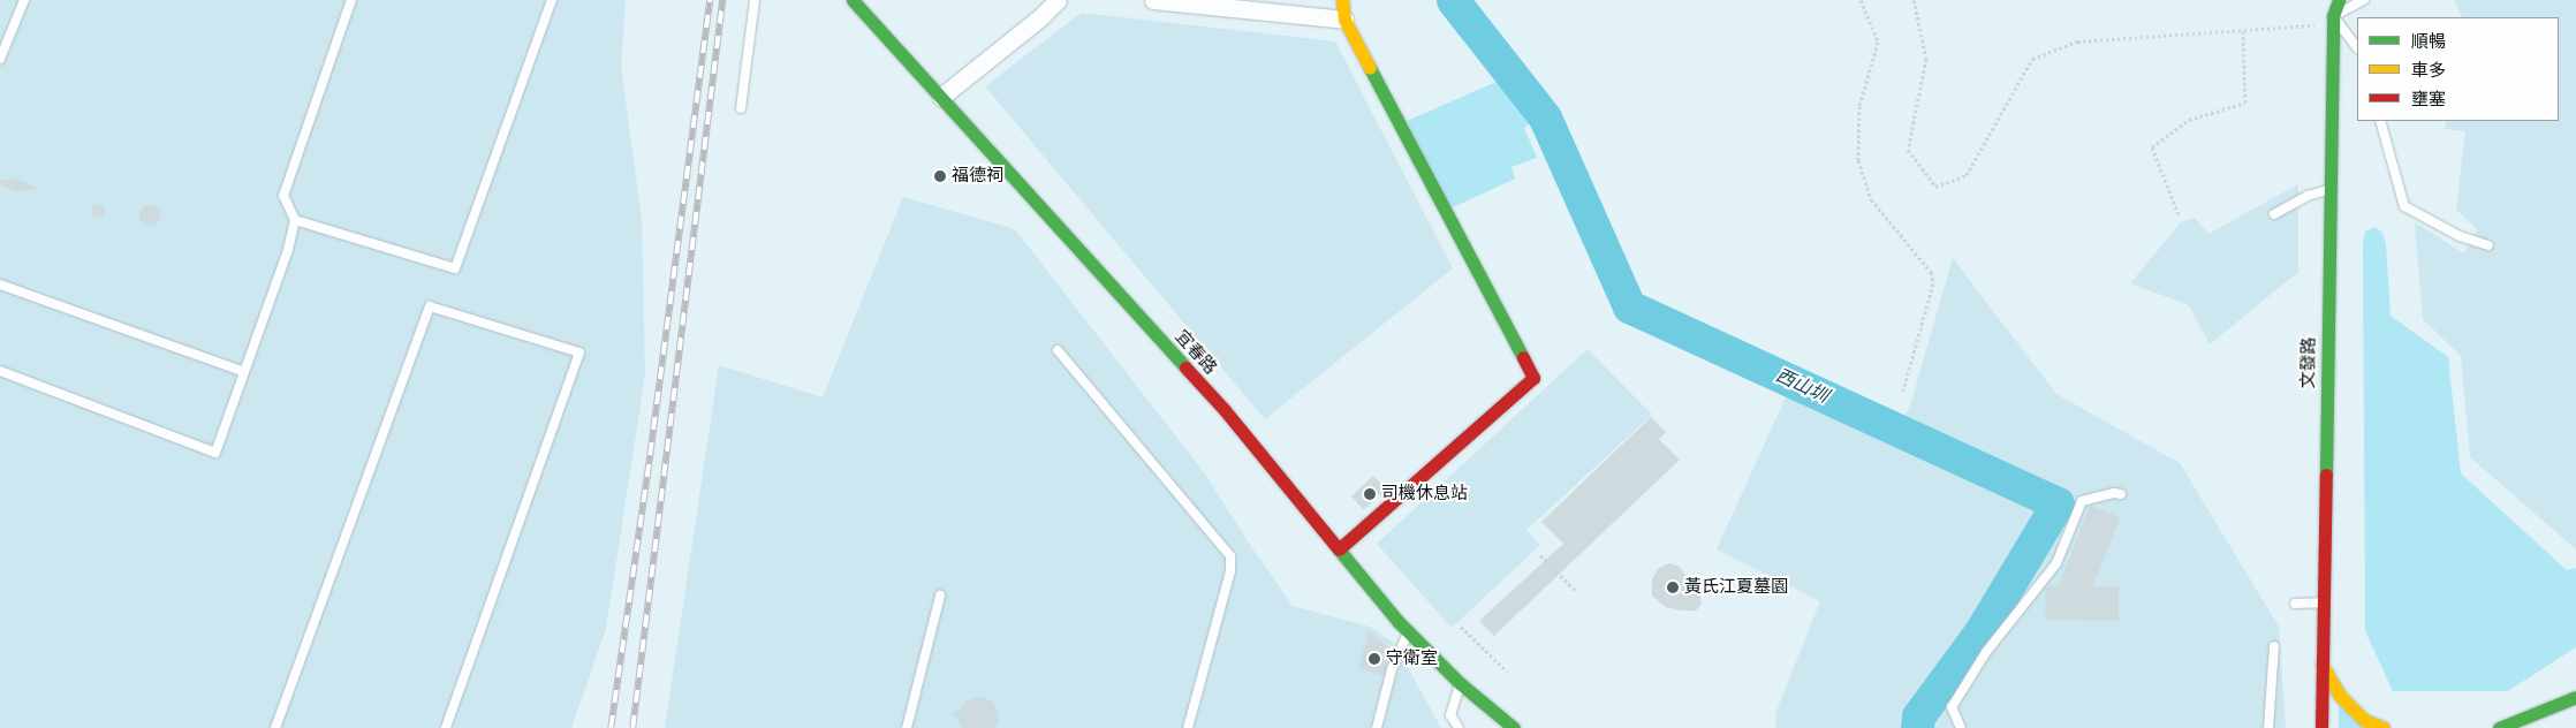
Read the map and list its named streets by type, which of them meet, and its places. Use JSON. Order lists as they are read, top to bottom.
{
  "streets": {
    "street": ["宜春路", "文發路"]
  },
  "water": ["西山圳"],
  "places": [
    "福德祠",
    "司機休息站",
    "黃氏江夏墓園",
    "守衛室"
  ],
  "legend": ["順暢", "車多", "壅塞"]
}
